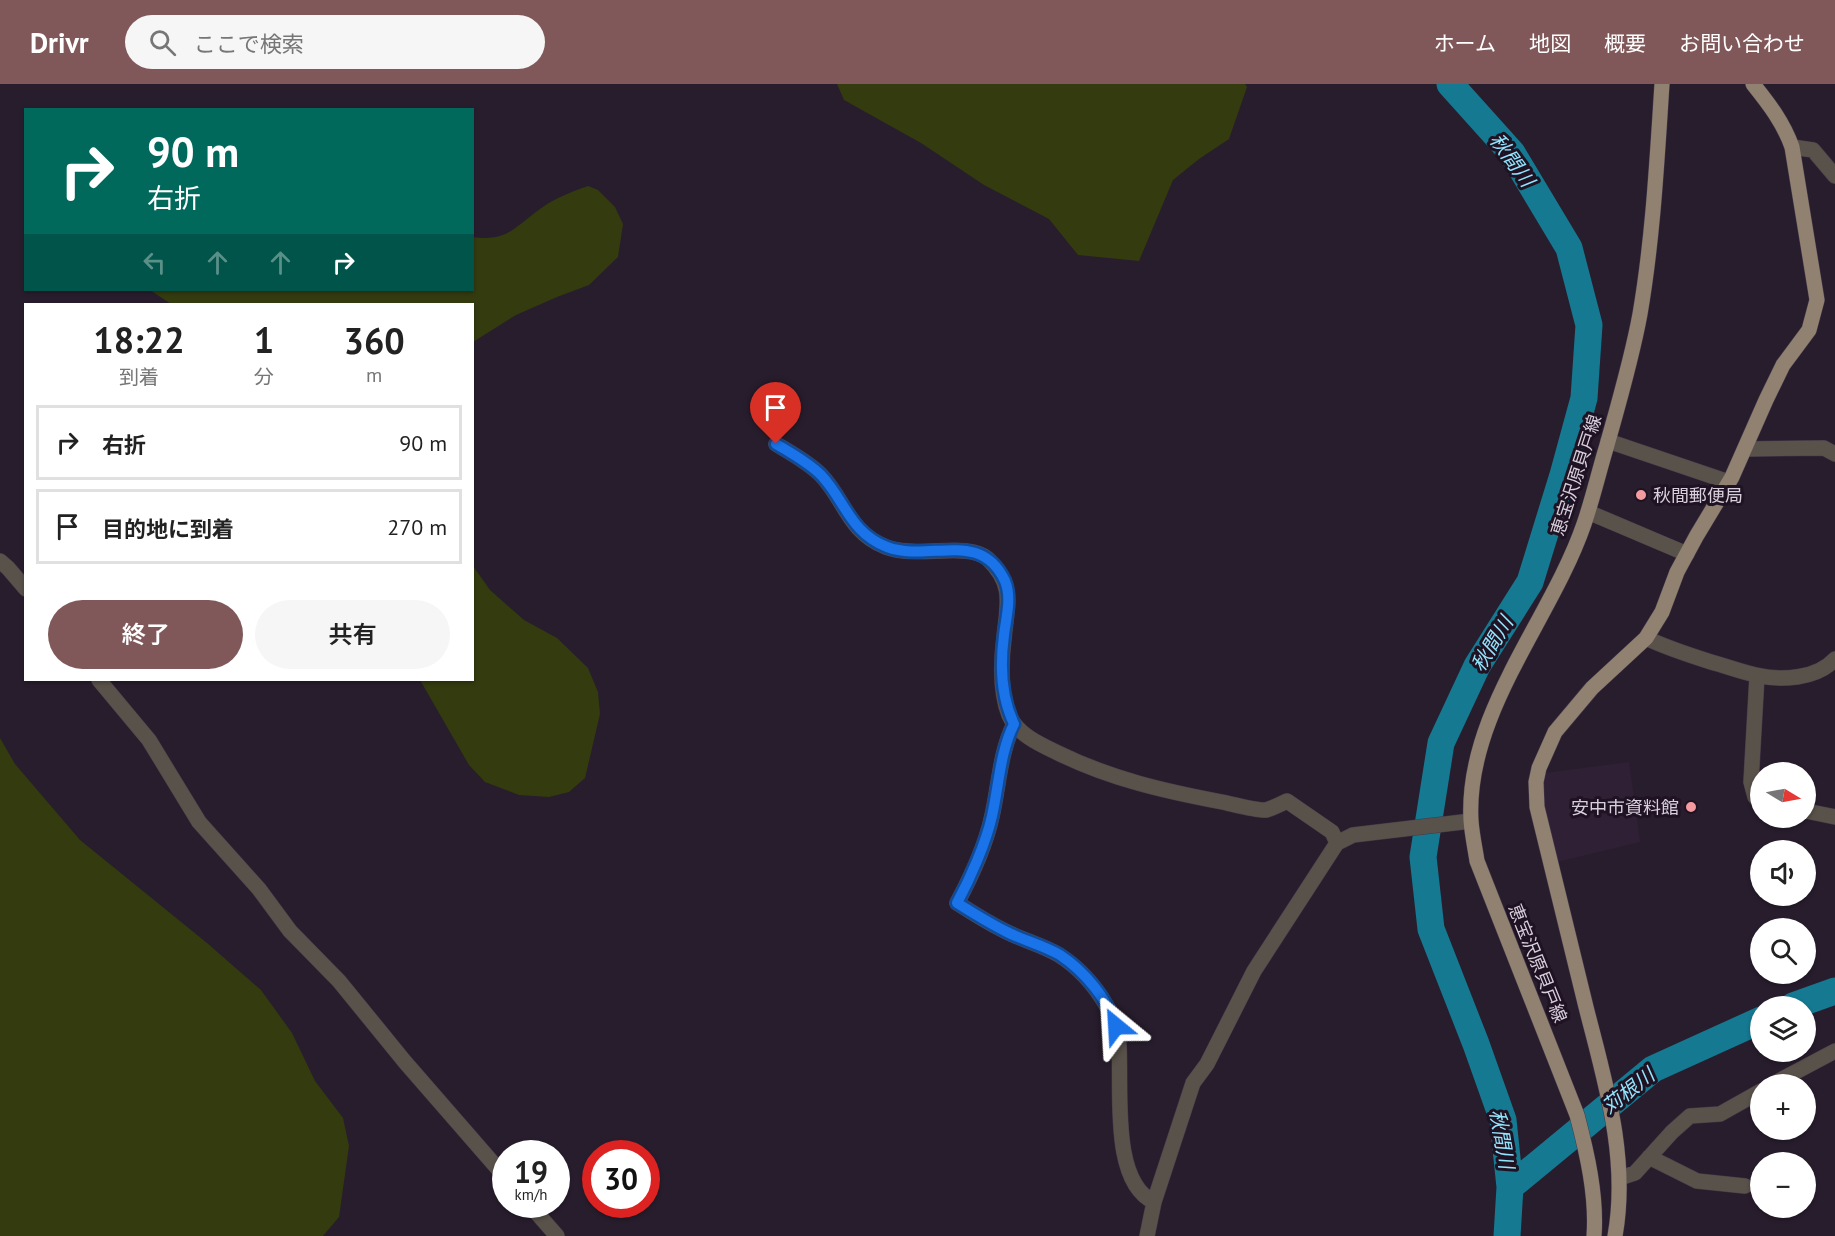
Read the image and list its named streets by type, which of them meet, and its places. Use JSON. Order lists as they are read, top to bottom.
{
  "streets": {
    "main road": ["恵宝沢原貝戸線"]
  },
  "water": ["秋間川", "苅根川"],
  "places": ["秋間郵便局", "安中市資料館"],
  "north": "right",
  "page": {
    "header": "Drivr",
    "search": "ここで検索",
    "nav": [
      "ホーム",
      "地図",
      "概要",
      "お問い合わせ"
    ],
    "turn": ["90 m", "右折"],
    "eta": [
      "18:22",
      "到着",
      "1",
      "分",
      "360",
      "m"
    ],
    "list": [
      {
        "name": "右折",
        "value": "90 m"
      },
      {
        "name": "目的地に到着",
        "value": "270 m"
      }
    ],
    "buttons": ["終了", "共有"],
    "map_buttons": ["+", "−"],
    "speed": "19 km/h",
    "limit": "30"
  }
}
